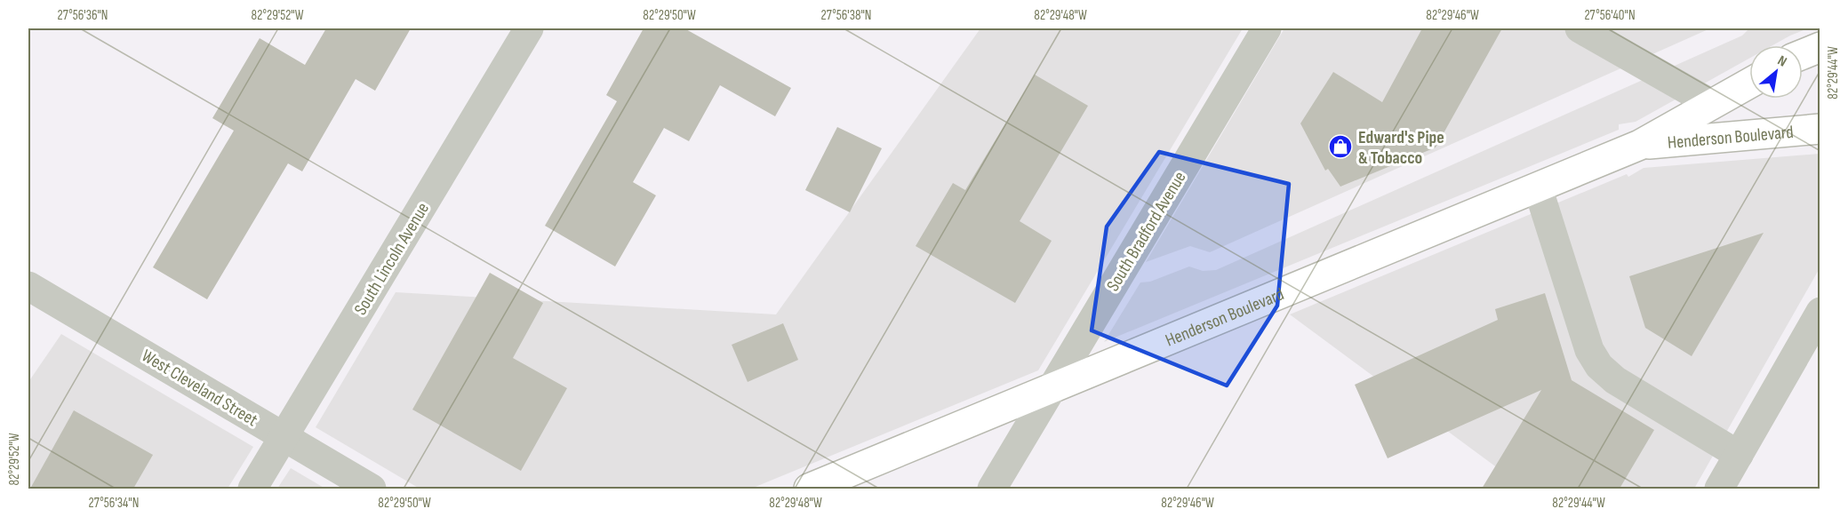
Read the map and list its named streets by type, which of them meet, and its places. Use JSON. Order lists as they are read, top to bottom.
{
  "streets": {
    "main road": ["Henderson Boulevard"],
    "street": ["South Bradford Avenue", "South Lincoln Avenue", "West Cleveland Street"]
  },
  "crossings": [
    ["Henderson Boulevard", "South Bradford Avenue"],
    ["South Lincoln Avenue", "West Cleveland Street"]
  ],
  "places": {
    "shop": ["Edward's Pipe & Tobacco"]
  },
  "north": "top right",
  "coordinates": [
    "27°56'36\"N",
    "82°29'52\"W",
    "82°29'50\"W",
    "27°56'38\"N",
    "82°29'48\"W",
    "82°29'46\"W",
    "27°56'40\"N",
    "82°29'44\"W",
    "27°56'34\"N"
  ]
}
